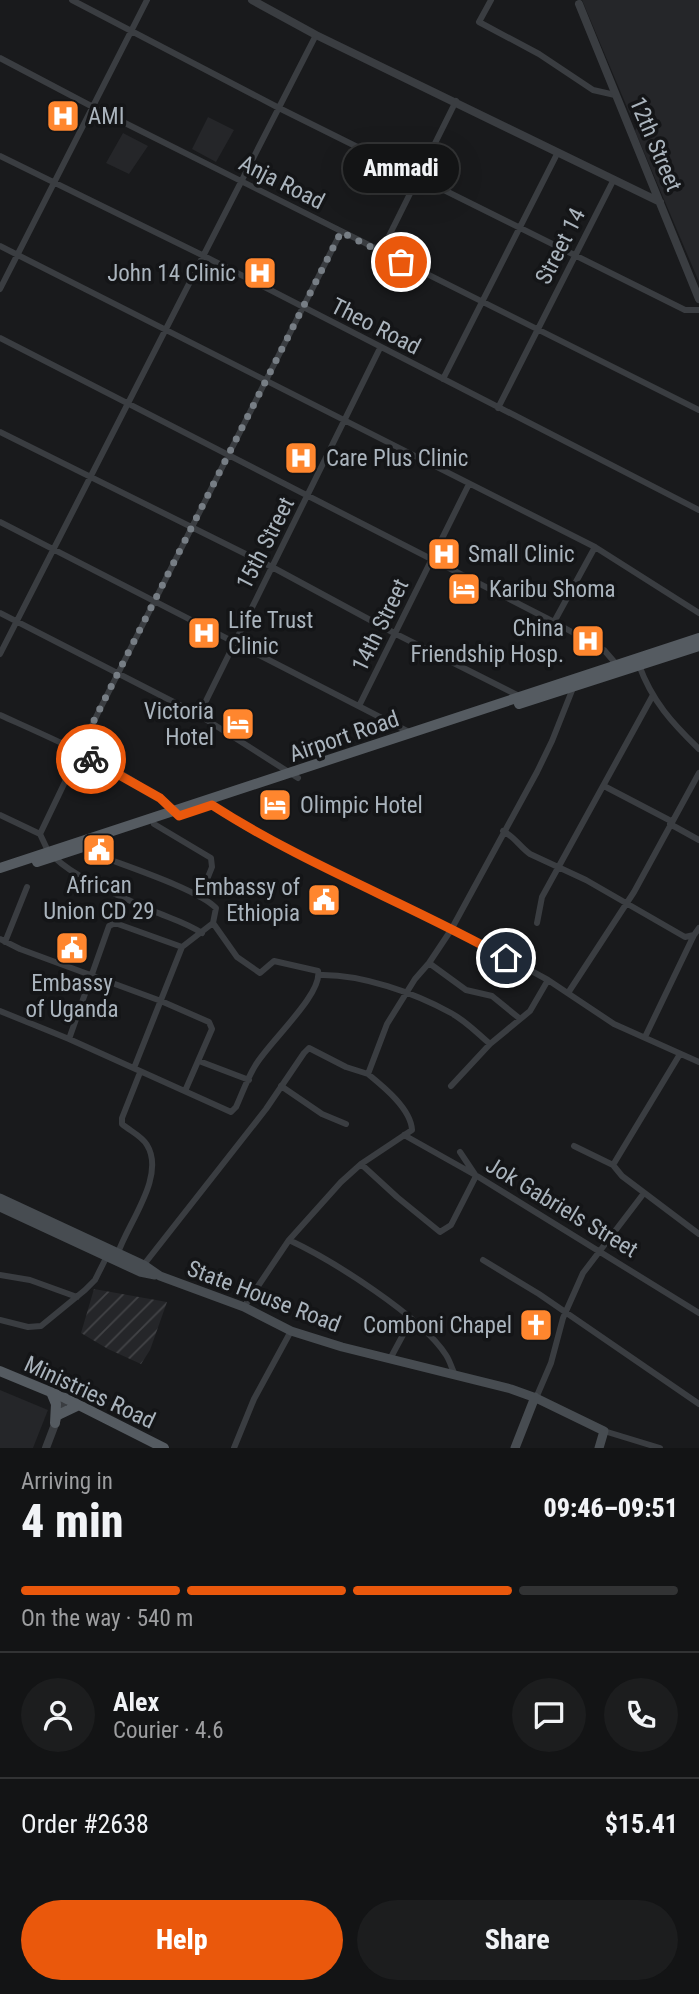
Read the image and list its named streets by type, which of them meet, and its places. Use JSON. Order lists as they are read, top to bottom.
{
  "streets": {
    "main road": ["Airport Road", "State House Road", "Ministries Road"],
    "street": [
      "12th Street",
      "Anja Road",
      "Street 14",
      "Theo Road",
      "15th Street",
      "14th Street",
      "Jok Gabriels Street"
    ]
  },
  "crossings": [
    ["Anja Road", "Street 14"],
    ["Street 14", "Theo Road"],
    ["Theo Road", "15th Street"]
  ],
  "places": {
    "hospital": [
      "AMI",
      "John 14 Clinic",
      "Care Plus Clinic",
      "Small Clinic",
      "Life Trust Clinic",
      "China Friendship Hosp."
    ],
    "other": ["Ammadi"],
    "hotel": ["Karibu Shoma", "Victoria Hotel", "Olimpic Hotel"],
    "public building": ["African Union CD 29", "Embassy of Ethiopia", "Embassy of Uganda"],
    "church": ["Comboni Chapel"]
  },
  "page": {
    "bubble": "Ammadi",
    "heading": ["4 min", "Arriving in", "09:46–09:51"],
    "panel": [
      "Alex",
      "Courier · 4.6",
      "Order #2638",
      "$15.41"
    ],
    "bar": "On the way · 540 m",
    "buttons": ["Help", "Share"]
  }
}
